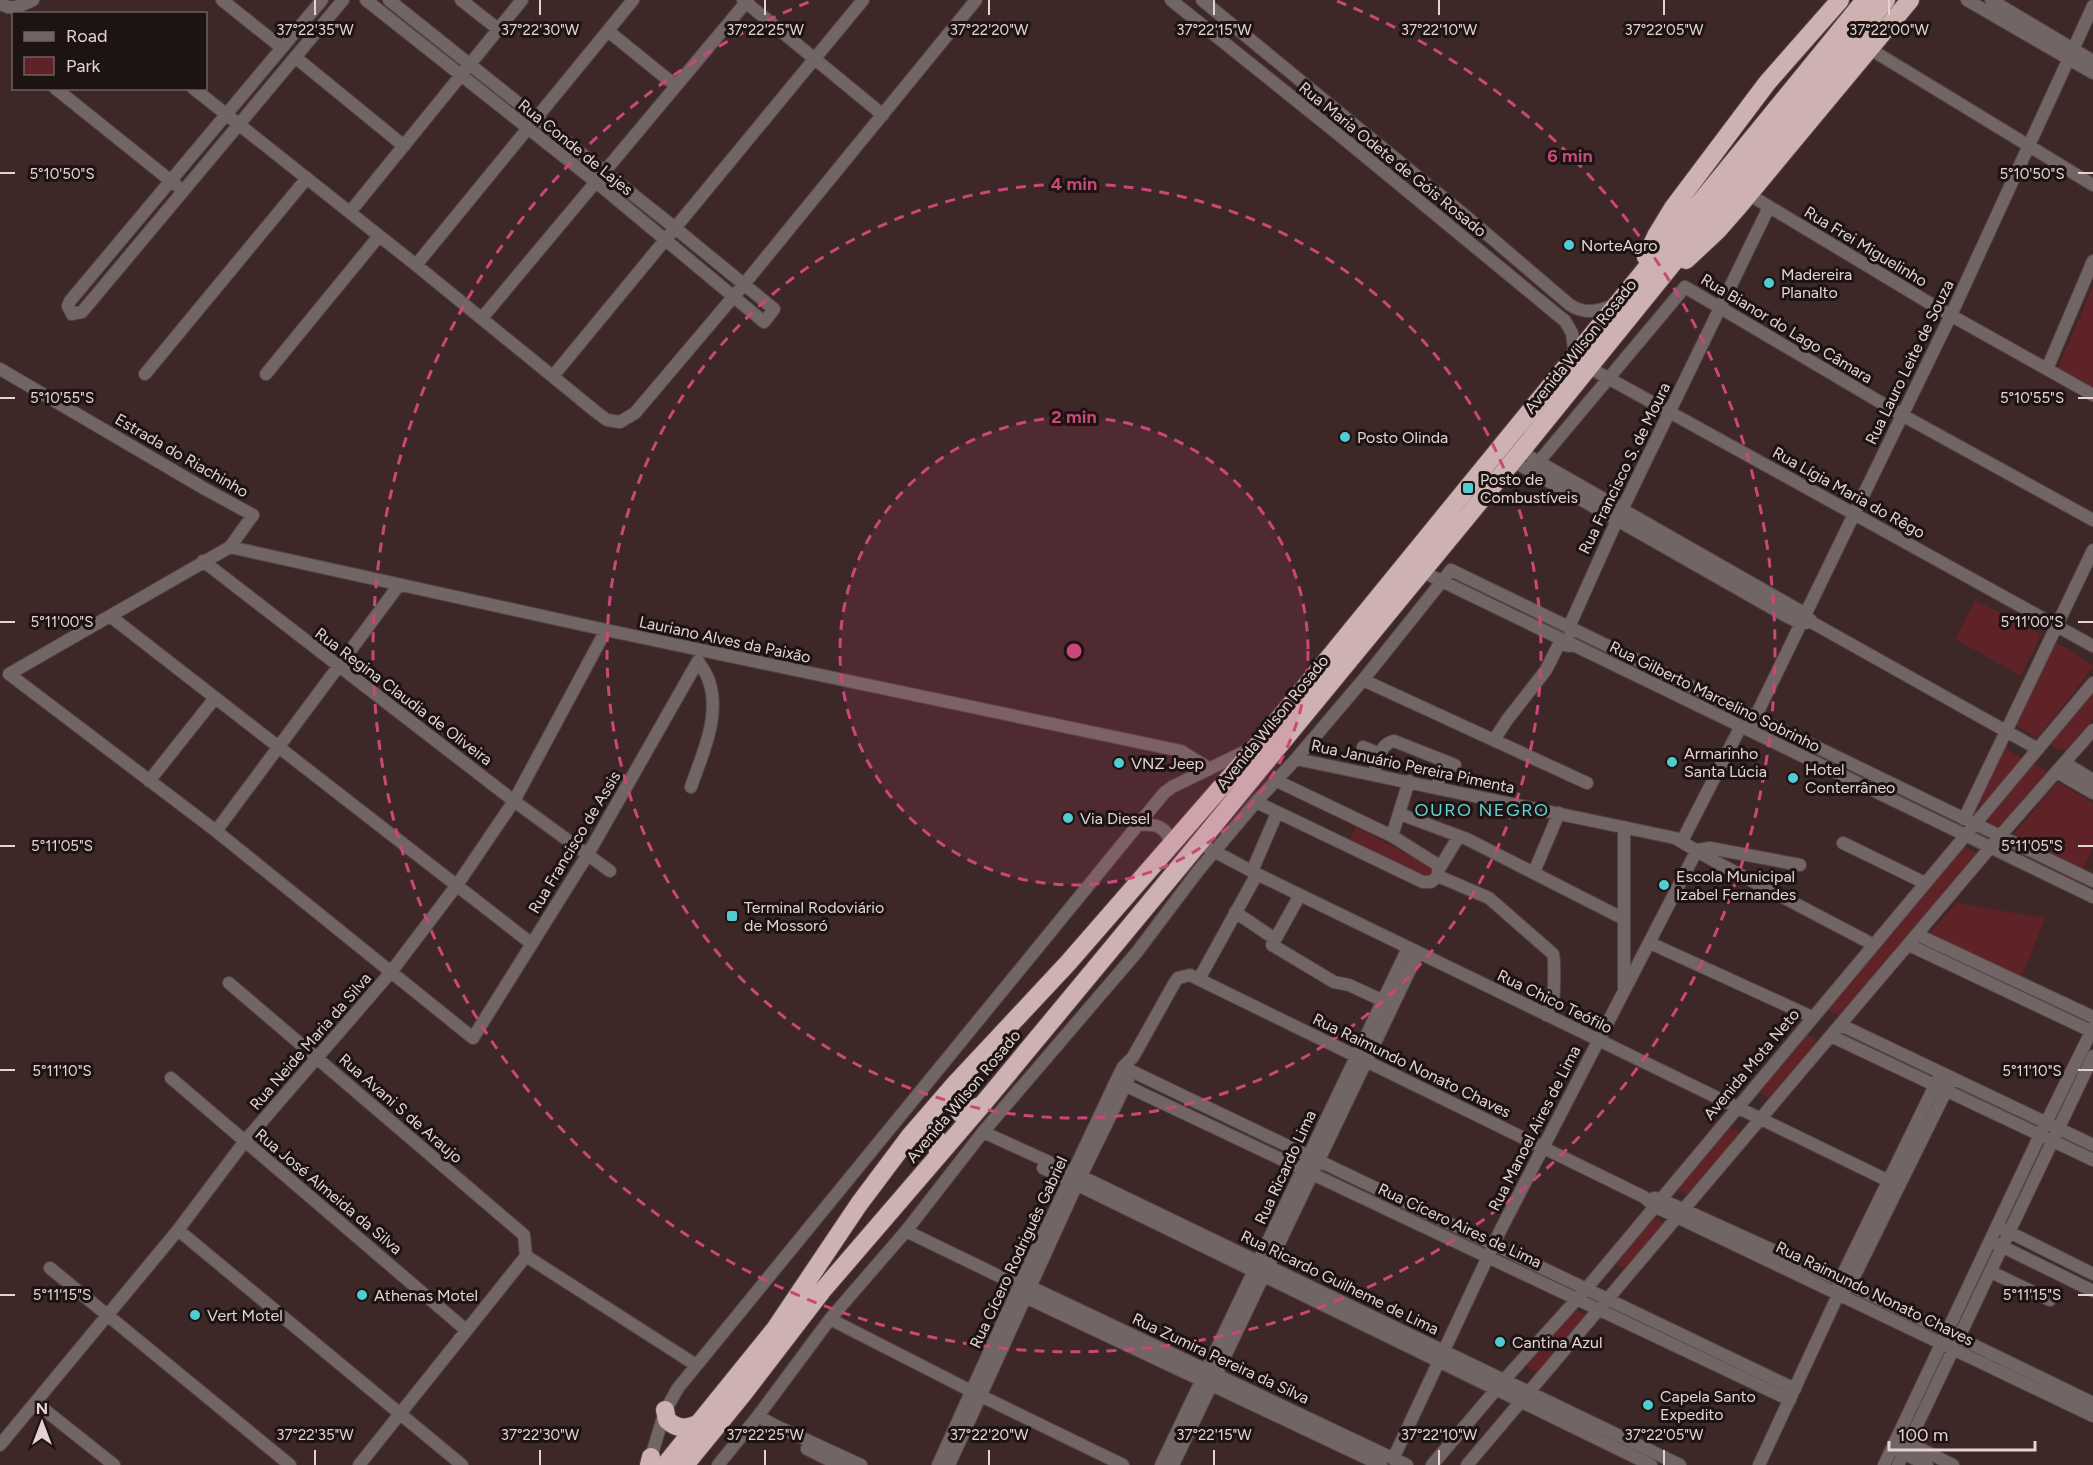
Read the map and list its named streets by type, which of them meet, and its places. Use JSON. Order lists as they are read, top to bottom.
{
  "streets": {
    "highway": ["Avenida Wilson Rosado"],
    "street": [
      "Rua Conde de Lajes",
      "Rua Maria Odete de Góis Rosado",
      "Rua Frei Miguelinho",
      "Rua Bianor do Lago Câmara",
      "Rua Lauro Leite de Souza",
      "Estrada do Riachinho",
      "Rua Francisco S. de Moura",
      "Rua Lígia Maria do Rêgo",
      "Lauriano Alves da Paixão",
      "Rua Regina Claudia de Oliveira",
      "Rua Gilberto Marcelino Sobrinho",
      "Rua Januário Pereira Pimenta",
      "Rua Francisco de Assis",
      "Rua Chico Teófilo",
      "Rua Neide Maria da Silva",
      "Avenida Mota Neto",
      "Rua Raimundo Nonato Chaves",
      "Rua Avani S de Araujo",
      "Rua Manoel Aires de Lima",
      "Rua Ricardo Lima",
      "Rua José Almeida da Silva",
      "Rua Cícero Aires de Lima",
      "Rua Cícero Rodriguês Gabriel",
      "Rua Ricardo Guilheme de Lima",
      "Rua Zumira Pereira da Silva"
    ]
  },
  "crossings": [
    ["Rua Maria Odete de Góis Rosado", "Avenida Wilson Rosado"],
    ["Rua Maria Odete de Góis Rosado", "Rua Lígia Maria do Rêgo"],
    ["Rua Frei Miguelinho", "Rua Lauro Leite de Souza"],
    ["Rua Frei Miguelinho", "Rua Francisco S. de Moura"],
    ["Rua Bianor do Lago Câmara", "Rua Lauro Leite de Souza"],
    ["Rua Bianor do Lago Câmara", "Rua Francisco S. de Moura"],
    ["Rua Bianor do Lago Câmara", "Rua Lígia Maria do Rêgo"],
    ["Avenida Wilson Rosado", "Rua Lígia Maria do Rêgo"],
    ["Avenida Wilson Rosado", "Rua Gilberto Marcelino Sobrinho"],
    ["Avenida Wilson Rosado", "Rua Chico Teófilo"],
    ["Rua Lauro Leite de Souza", "Rua Lígia Maria do Rêgo"],
    ["Rua Lauro Leite de Souza", "Rua Gilberto Marcelino Sobrinho"],
    ["Rua Lauro Leite de Souza", "Rua Januário Pereira Pimenta"],
    ["Estrada do Riachinho", "Lauriano Alves da Paixão"],
    ["Rua Francisco S. de Moura", "Rua Lígia Maria do Rêgo"],
    ["Rua Francisco S. de Moura", "Rua Gilberto Marcelino Sobrinho"],
    ["Lauriano Alves da Paixão", "Rua Neide Maria da Silva"],
    ["Rua Regina Claudia de Oliveira", "Rua Francisco de Assis"],
    ["Rua Regina Claudia de Oliveira", "Rua Neide Maria da Silva"],
    ["Rua Gilberto Marcelino Sobrinho", "Avenida Mota Neto"],
    ["Rua Januário Pereira Pimenta", "Avenida Mota Neto"],
    ["Rua Januário Pereira Pimenta", "Rua Manoel Aires de Lima"],
    ["Rua Francisco de Assis", "Rua Neide Maria da Silva"],
    ["Rua Chico Teófilo", "Avenida Mota Neto"],
    ["Rua Chico Teófilo", "Rua Manoel Aires de Lima"],
    ["Rua Chico Teófilo", "Rua Ricardo Lima"],
    ["Rua Neide Maria da Silva", "Rua Avani S de Araujo"],
    ["Rua Neide Maria da Silva", "Rua José Almeida da Silva"],
    ["Avenida Mota Neto", "Rua Raimundo Nonato Chaves"],
    ["Avenida Mota Neto", "Rua Cícero Aires de Lima"],
    ["Avenida Mota Neto", "Rua Ricardo Guilheme de Lima"],
    ["Rua Raimundo Nonato Chaves", "Rua Manoel Aires de Lima"],
    ["Rua Raimundo Nonato Chaves", "Rua Ricardo Lima"],
    ["Rua Raimundo Nonato Chaves", "Rua Cícero Rodriguês Gabriel"],
    ["Rua Manoel Aires de Lima", "Rua Cícero Aires de Lima"],
    ["Rua Manoel Aires de Lima", "Rua Ricardo Guilheme de Lima"],
    ["Rua Manoel Aires de Lima", "Rua Zumira Pereira da Silva"],
    ["Rua Ricardo Lima", "Rua Cícero Aires de Lima"],
    ["Rua Ricardo Lima", "Rua Ricardo Guilheme de Lima"],
    ["Rua Ricardo Lima", "Rua Zumira Pereira da Silva"],
    ["Rua Cícero Aires de Lima", "Rua Cícero Rodriguês Gabriel"],
    ["Rua Cícero Rodriguês Gabriel", "Rua Ricardo Guilheme de Lima"],
    ["Rua Cícero Rodriguês Gabriel", "Rua Zumira Pereira da Silva"]
  ],
  "districts": ["OURO NEGRO"],
  "places": {
    "other": [
      "NorteAgro",
      "Madereira Planalto",
      "Posto Olinda",
      "Armarinho Santa Lúcia",
      "VNZ Jeep",
      "Hotel Conterrâneo",
      "Via Diesel",
      "Escola Municipal Izabel Fernandes",
      "Athenas Motel",
      "Vert Motel",
      "Cantina Azul",
      "Capela Santo Expedito"
    ],
    "transit": ["Posto de Combustíveis", "Terminal Rodoviário de Mossoró"]
  },
  "legend": ["Road", "Park"],
  "scale_bar": "100 m",
  "north": "top",
  "coordinates": [
    "37°22'35\"W",
    "37°22'30\"W",
    "37°22'25\"W",
    "37°22'20\"W",
    "37°22'15\"W",
    "37°22'10\"W",
    "37°22'05\"W",
    "37°22'00\"W",
    "5°10'50\"S",
    "5°10'55\"S",
    "5°11'00\"S",
    "5°11'05\"S",
    "5°11'10\"S",
    "5°11'15\"S"
  ],
  "rings": ["6 min", "4 min", "2 min"]
}
